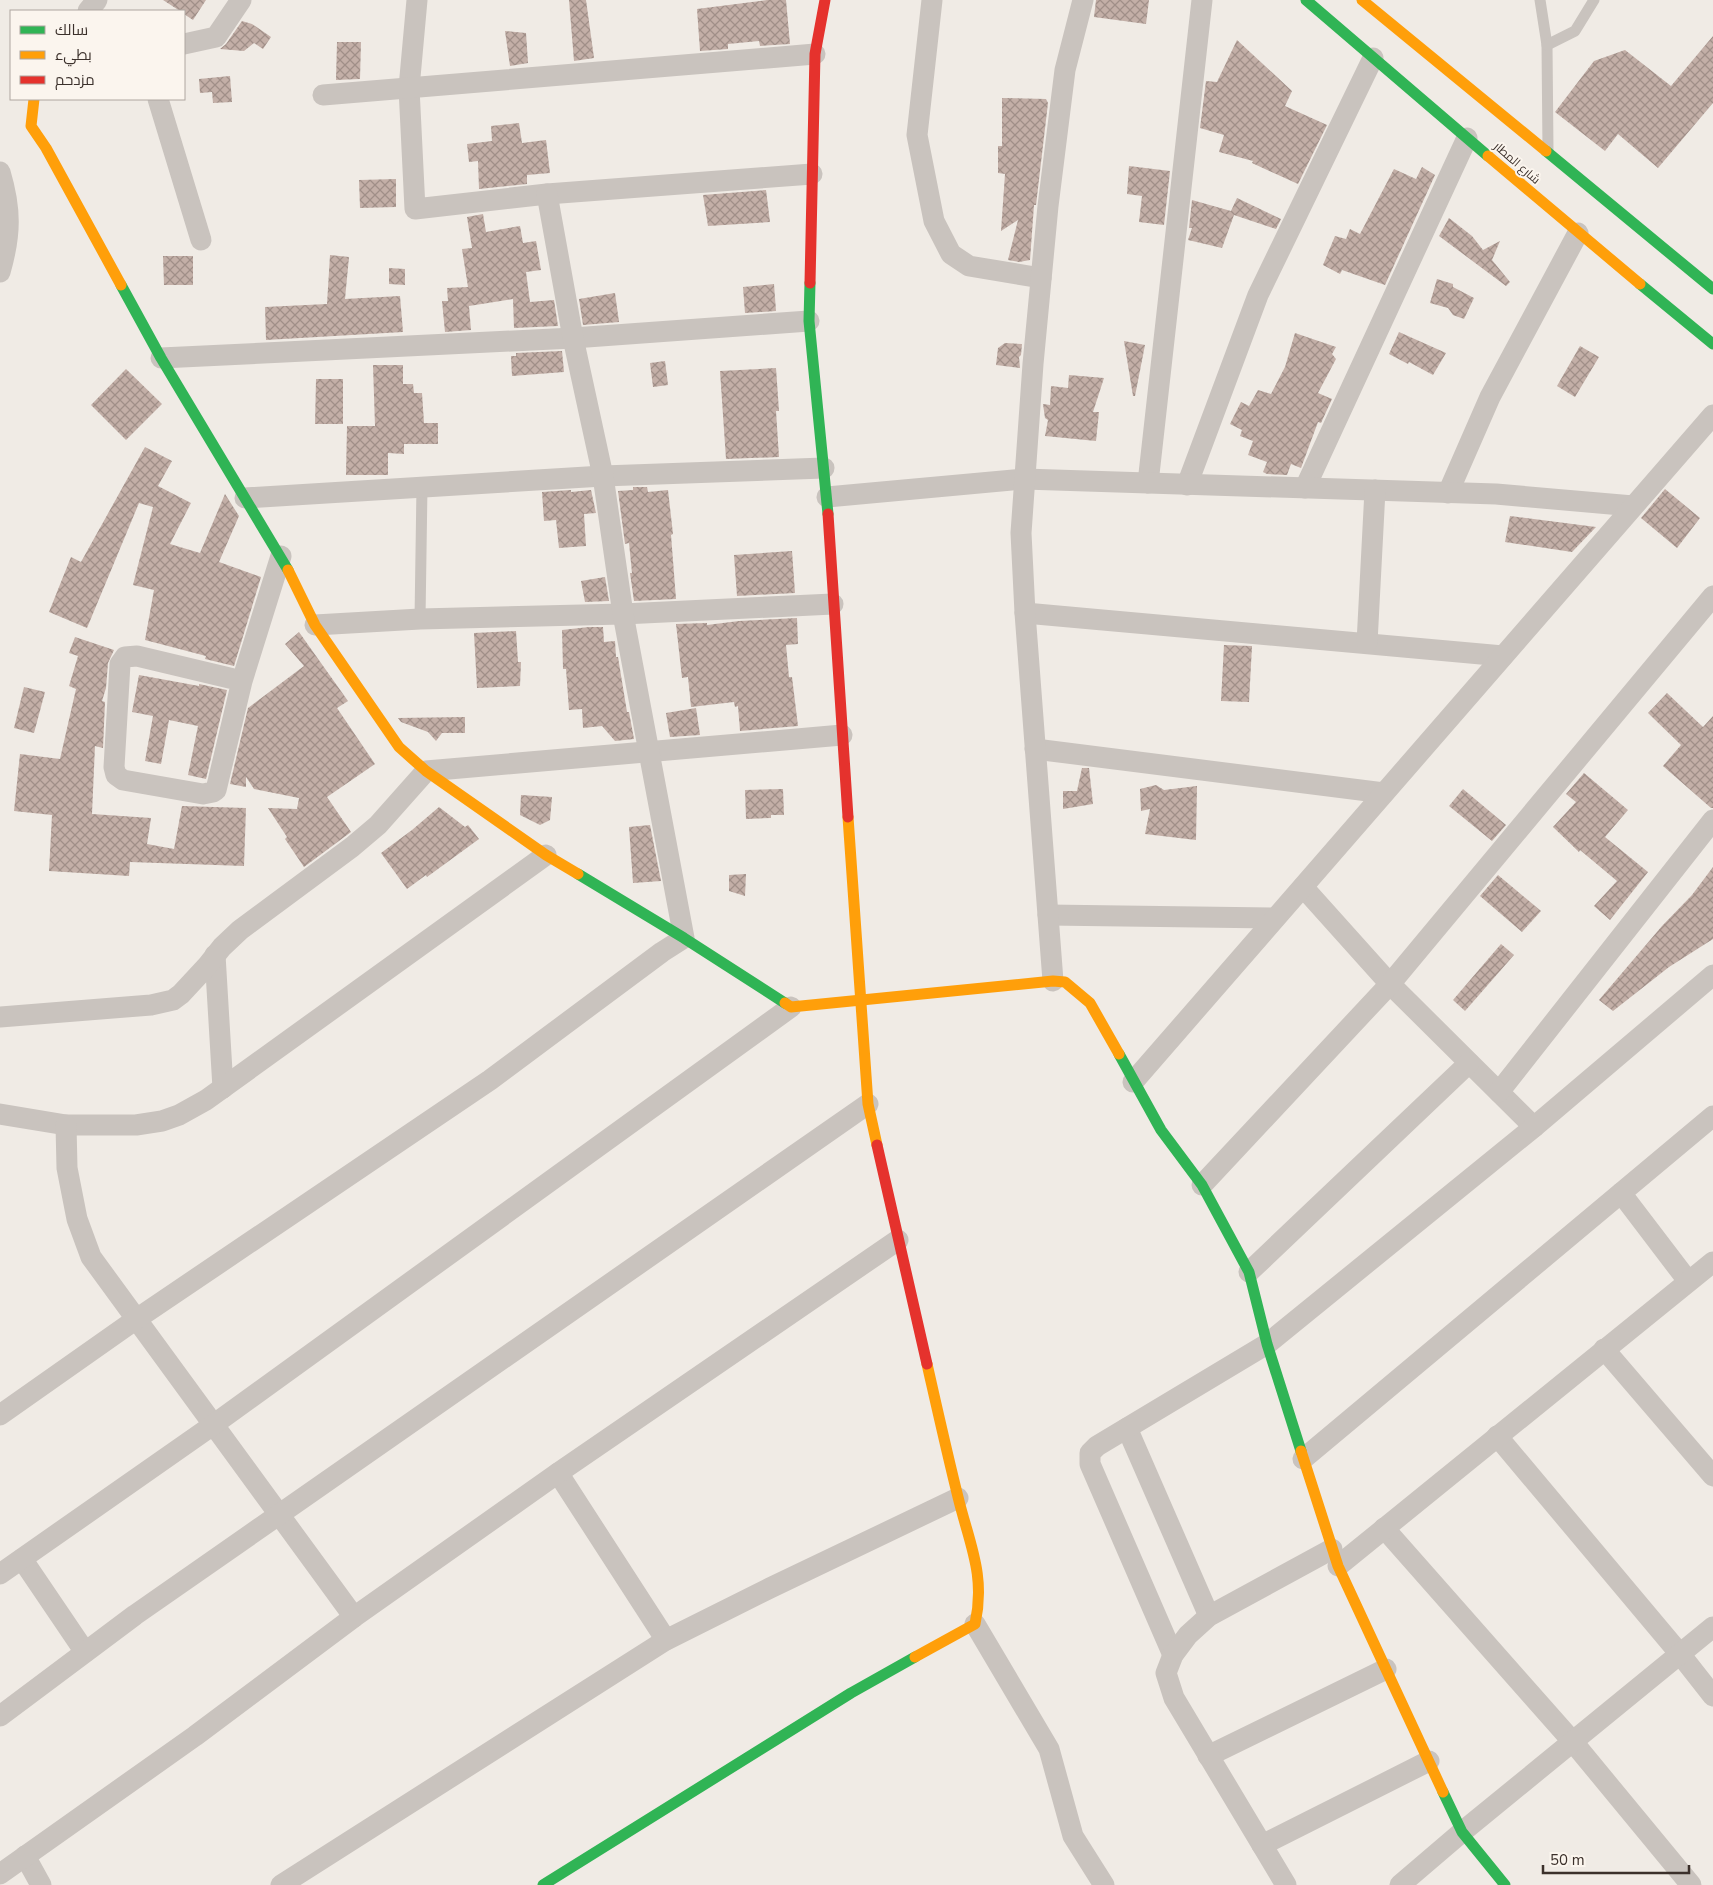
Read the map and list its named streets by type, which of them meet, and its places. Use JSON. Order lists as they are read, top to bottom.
{
  "streets": {
    "street": ["شارع المطار"]
  },
  "legend": ["سالك", "بطيء", "مزدحم"],
  "scale_bar": "50 m"
}
